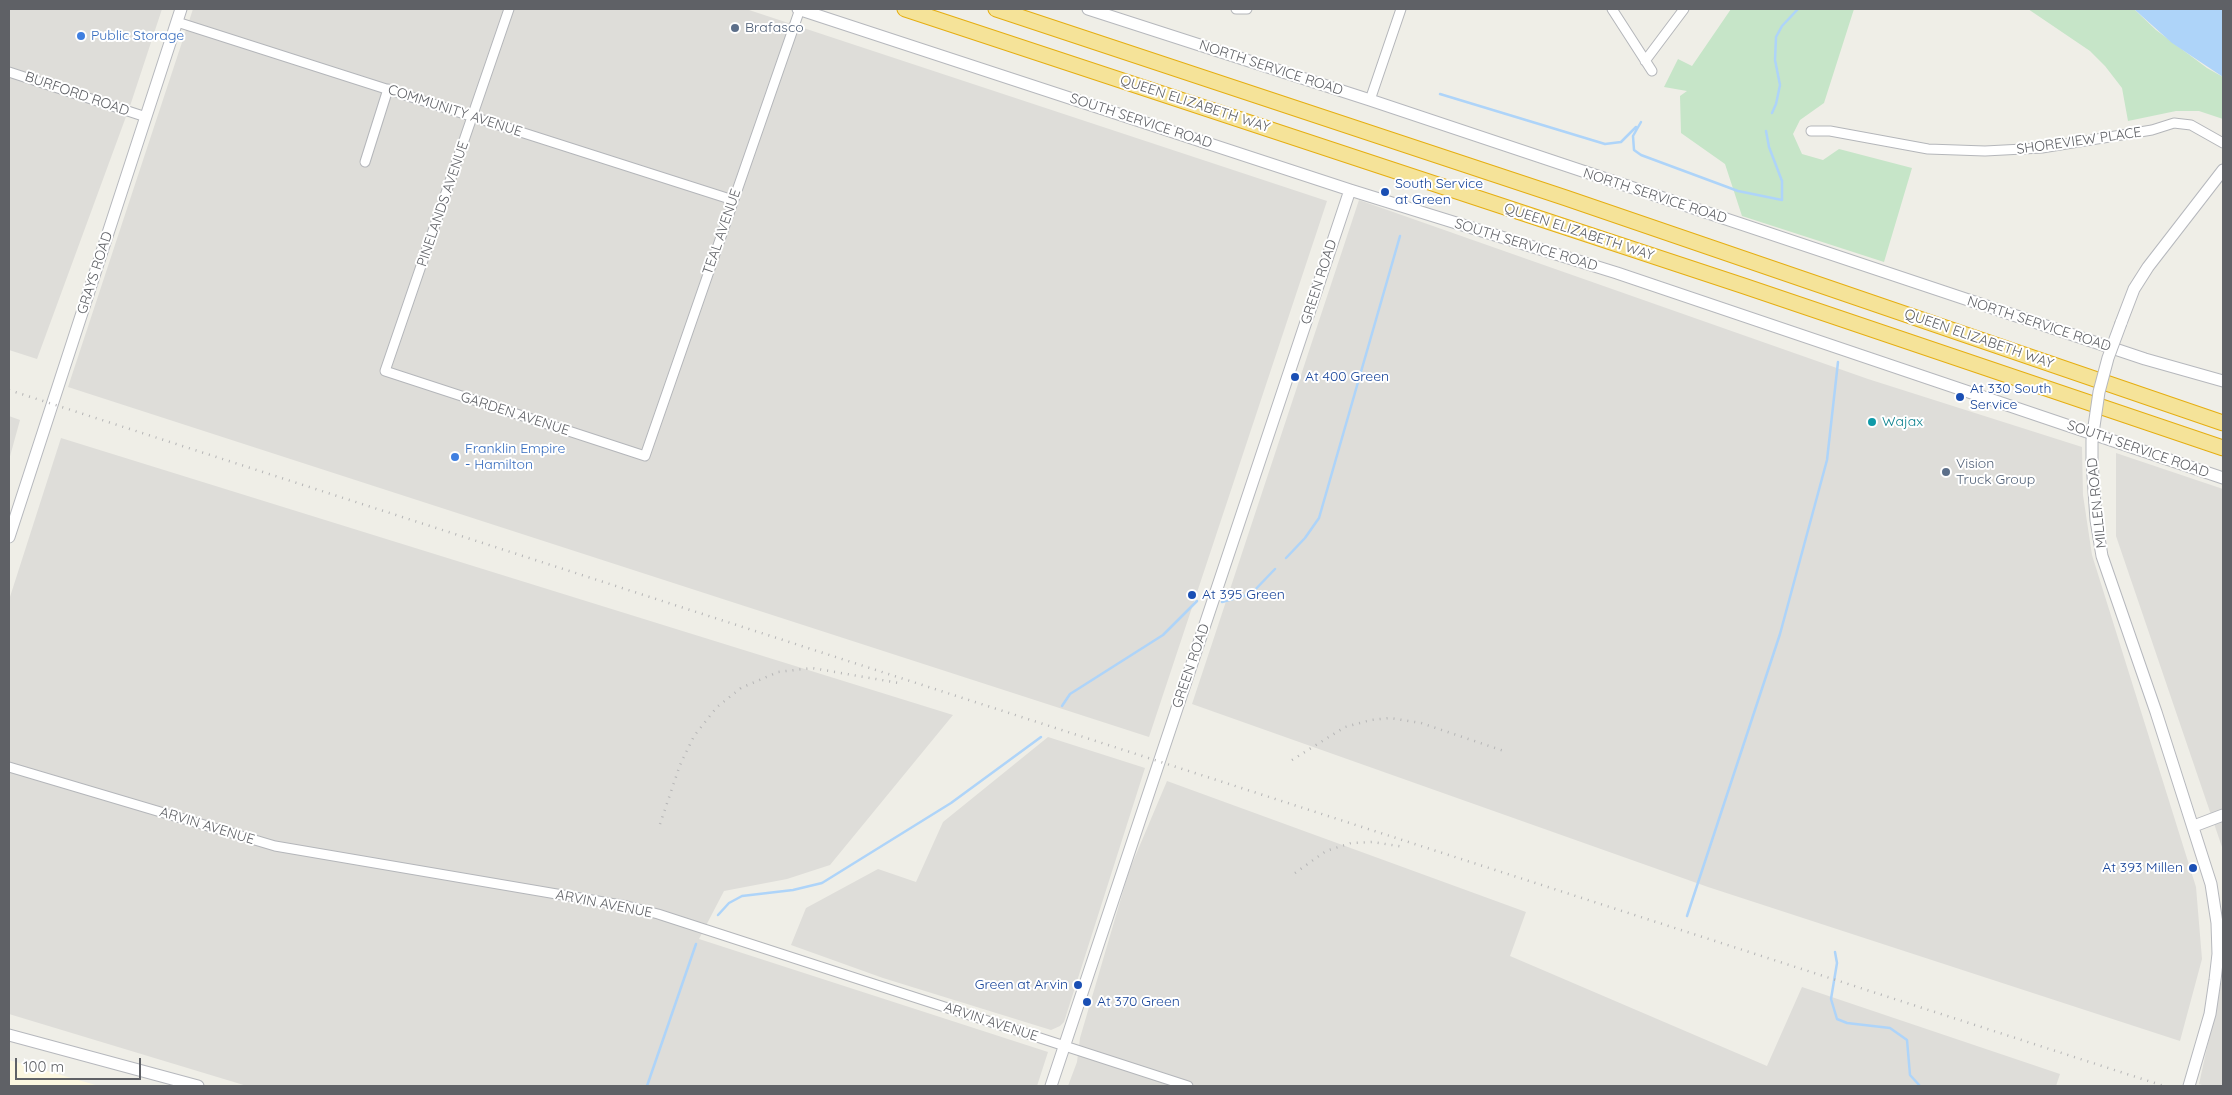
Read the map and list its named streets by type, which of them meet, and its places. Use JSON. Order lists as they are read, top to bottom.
{
  "streets": {
    "highway": ["QUEEN ELIZABETH WAY"],
    "street": [
      "NORTH SERVICE ROAD",
      "BURFORD ROAD",
      "COMMUNITY AVENUE",
      "SOUTH SERVICE ROAD",
      "SHOREVIEW PLACE",
      "PINELANDS AVENUE",
      "TEAL AVENUE",
      "GRAYS ROAD",
      "GREEN ROAD",
      "GARDEN AVENUE",
      "MILLEN ROAD",
      "ARVIN AVENUE"
    ]
  },
  "crossings": [
    ["BURFORD ROAD", "GRAYS ROAD"],
    ["COMMUNITY AVENUE", "PINELANDS AVENUE"],
    ["COMMUNITY AVENUE", "TEAL AVENUE"],
    ["COMMUNITY AVENUE", "GRAYS ROAD"],
    ["SOUTH SERVICE ROAD", "TEAL AVENUE"],
    ["SOUTH SERVICE ROAD", "GREEN ROAD"],
    ["PINELANDS AVENUE", "GARDEN AVENUE"],
    ["TEAL AVENUE", "GARDEN AVENUE"],
    ["GREEN ROAD", "ARVIN AVENUE"]
  ],
  "places": [
    "Brafasco",
    "Public Storage",
    "South Service at Green",
    "At 400 Green",
    "At 330 South Service",
    "Wajax",
    "Franklin Empire - Hamilton",
    "Vision Truck Group",
    "At 395 Green",
    "At 393 Millen",
    "Green at Arvin",
    "At 370 Green"
  ],
  "scale_bar": "100 m"
}
